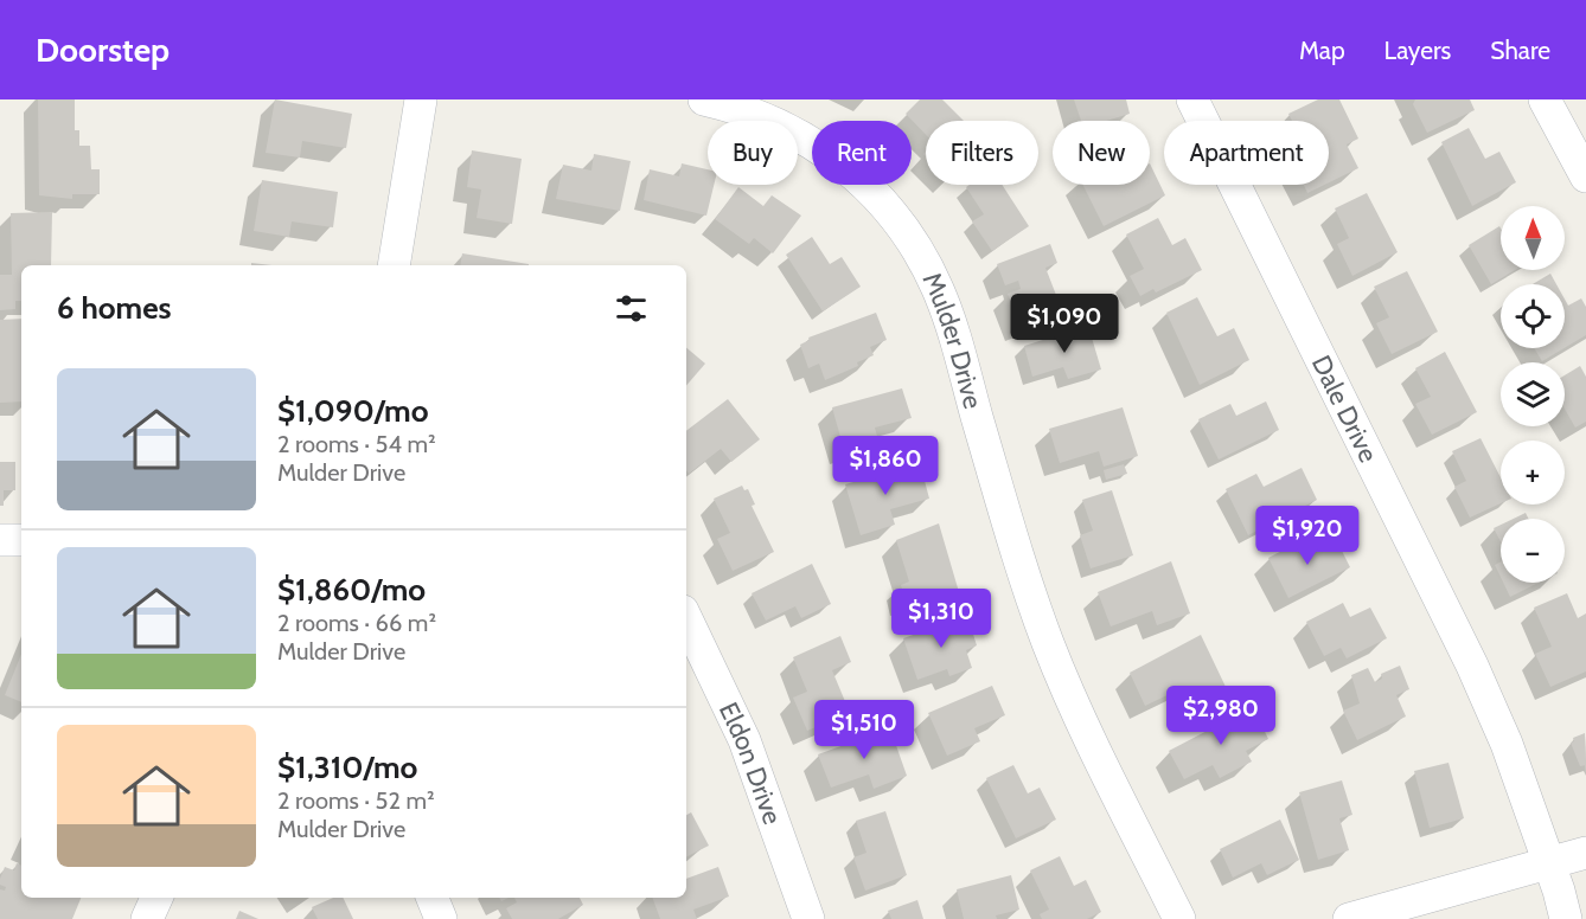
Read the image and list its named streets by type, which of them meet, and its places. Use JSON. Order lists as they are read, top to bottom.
{
  "streets": {
    "street": ["Mulder Drive", "Dale Drive", "Eldon Drive"]
  },
  "north": "top",
  "page": {
    "header": "Doorstep",
    "nav": ["Map", "Layers", "Share"],
    "chip": [
      "Buy",
      "Rent",
      "Filters",
      "New",
      "Apartment"
    ],
    "map_buttons": ["+", "−"],
    "heading": "6 homes",
    "price": [
      "$1,090",
      "$1,860",
      "$1,920",
      "$1,310",
      "$2,980",
      "$1,510"
    ],
    "list": [
      {
        "name": "$1,090/mo",
        "note": "2 rooms · 54 m² · Mulder Drive"
      },
      {
        "name": "$1,860/mo",
        "note": "2 rooms · 66 m² · Mulder Drive"
      },
      {
        "name": "$1,310/mo",
        "note": "2 rooms · 52 m² · Mulder Drive"
      }
    ]
  }
}
